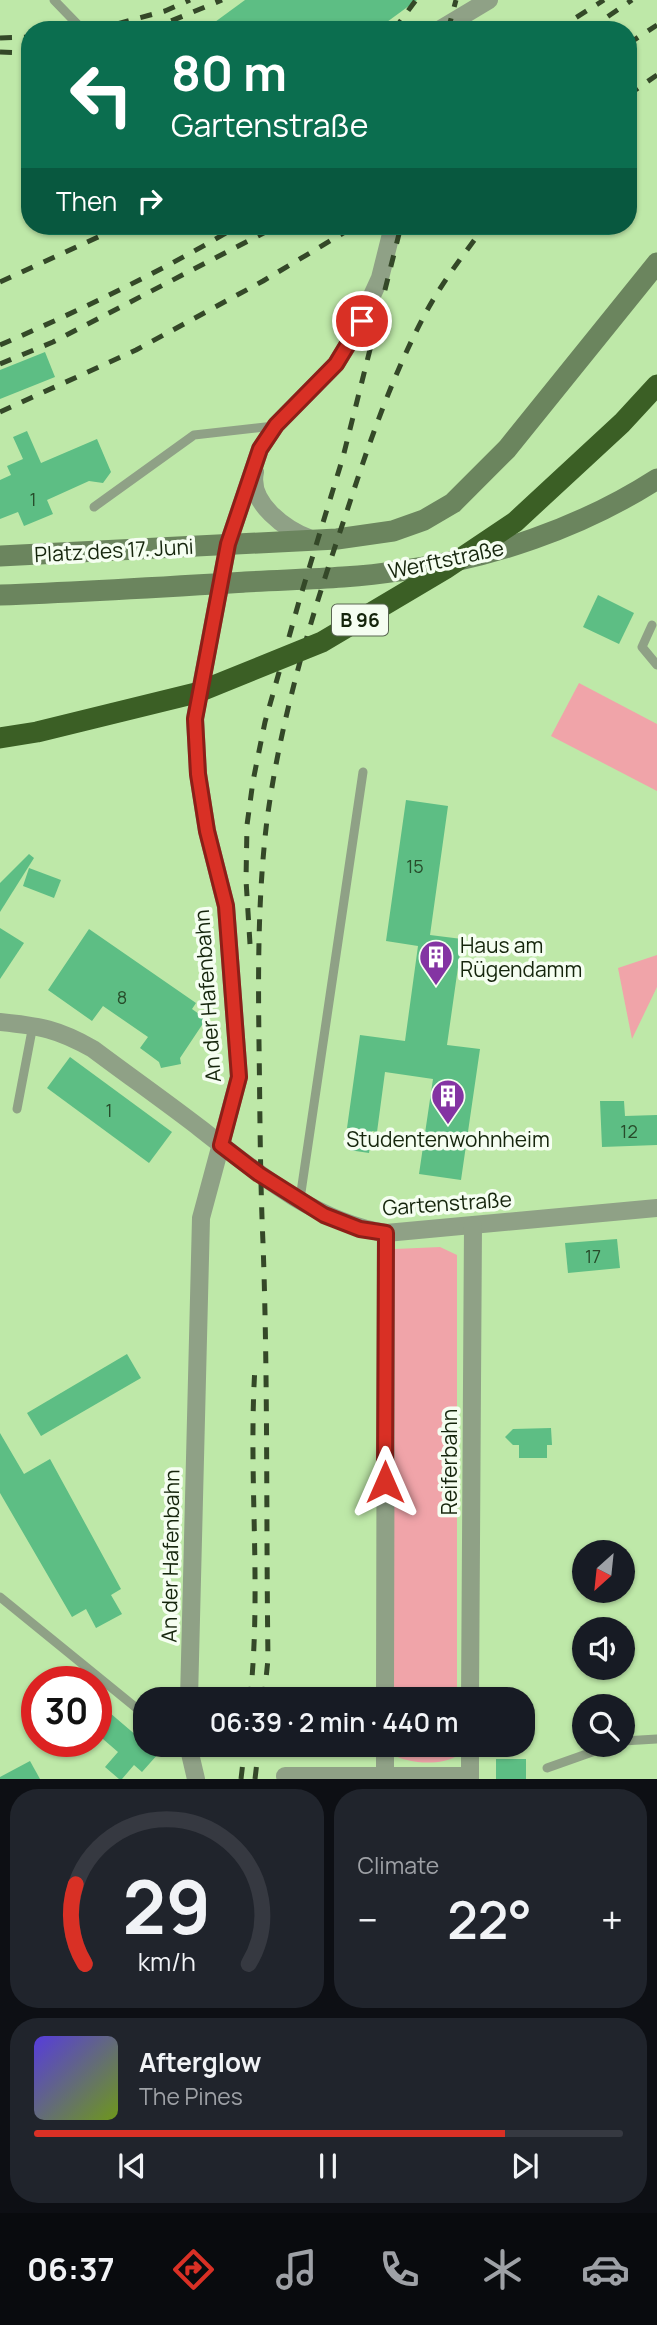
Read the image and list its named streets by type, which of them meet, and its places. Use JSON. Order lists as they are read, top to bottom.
{
  "streets": {
    "highway": ["B 96"],
    "main road": ["Platz des 17. Juni", "Werftstraße"],
    "street": ["An der Hafenbahn", "Gartenstraße", "Reiferbahn"]
  },
  "crossings": [
    ["Platz des 17. Juni", "Werftstraße"],
    ["Platz des 17. Juni", "An der Hafenbahn"],
    ["Werftstraße", "An der Hafenbahn"],
    ["An der Hafenbahn", "Gartenstraße"],
    ["Gartenstraße", "Reiferbahn"]
  ],
  "places": {
    "building": ["Haus am Rügendamm", "Studentenwohnheim"]
  },
  "house_numbers": [
    "1",
    "15",
    "8",
    "1",
    "12",
    "17"
  ],
  "north": "bottom left",
  "page": {
    "turn": ["80 m", "Gartenstraße"],
    "then": "Then",
    "limit": "30",
    "trip": "06:39 · 2 min · 440 m",
    "tile": "Climate",
    "heat": ["−", "22°", "+"],
    "song": ["Afterglow", "The Pines"],
    "tabs": "06:37",
    "gauge": ["29", "km/h"]
  }
}
